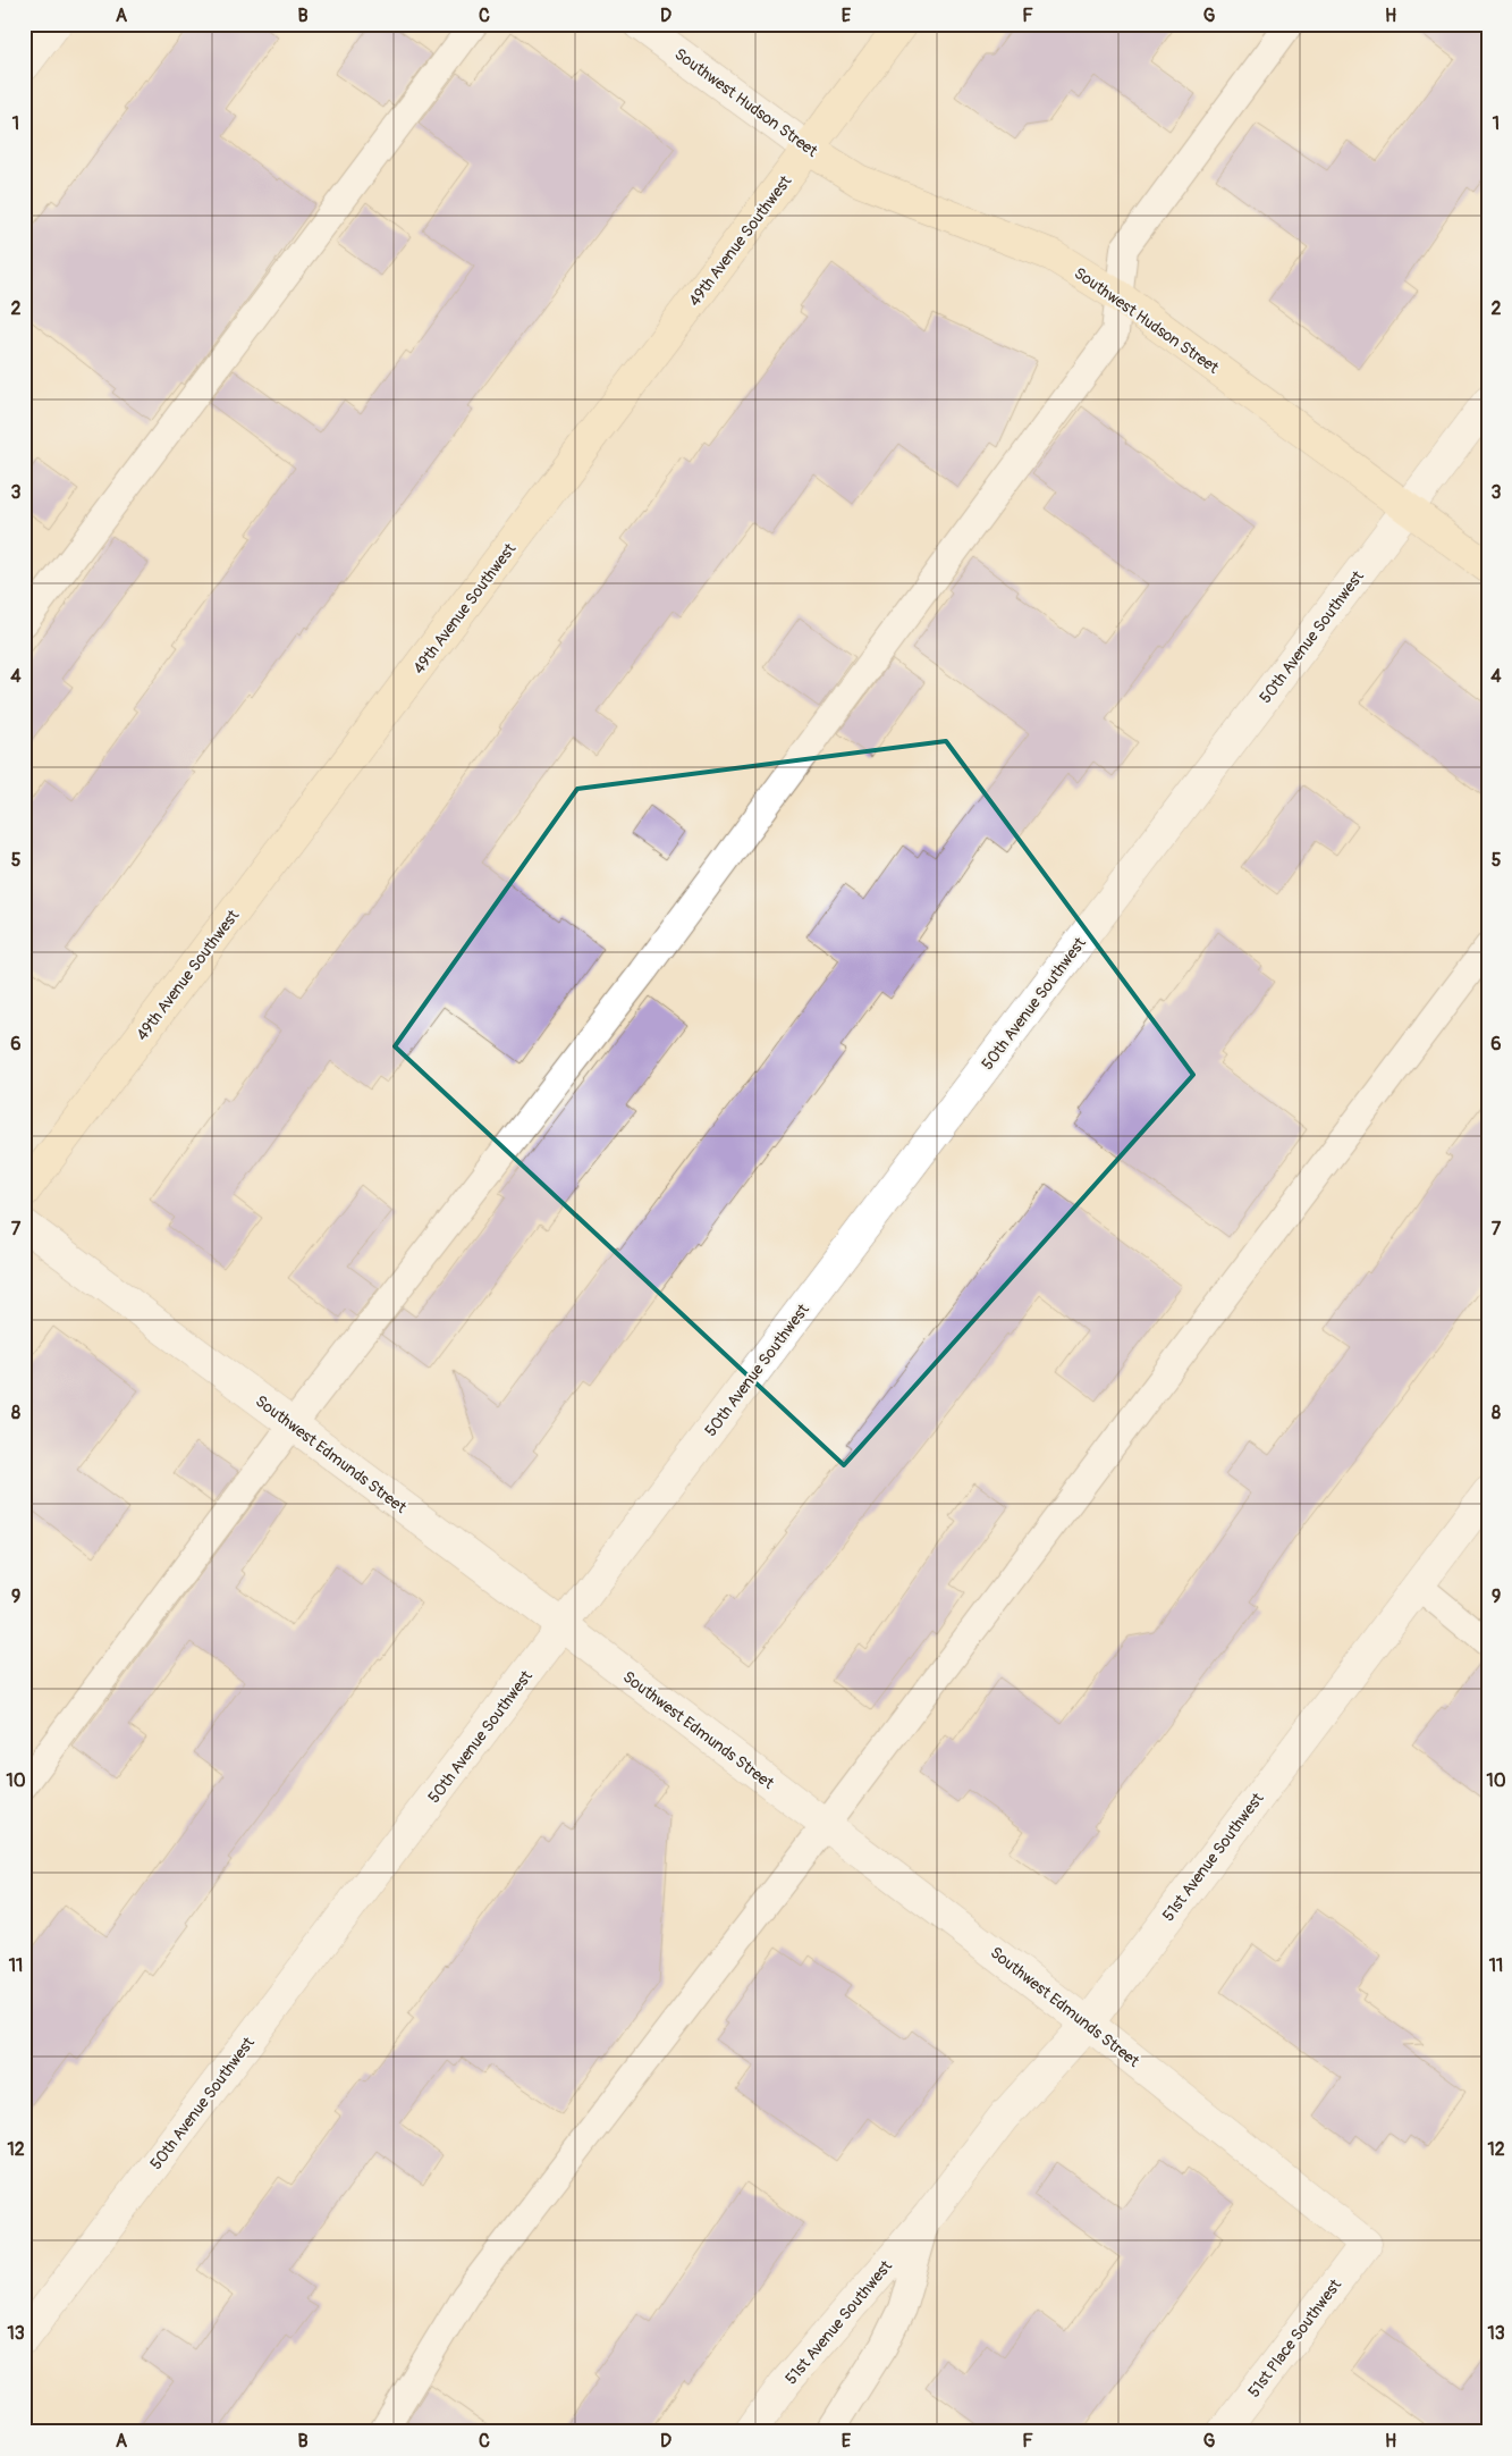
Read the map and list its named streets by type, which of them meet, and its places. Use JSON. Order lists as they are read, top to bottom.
{
  "streets": {
    "street": [
      "Southwest Hudson Street",
      "49th Avenue Southwest",
      "50th Avenue Southwest",
      "Southwest Edmunds Street",
      "51st Avenue Southwest",
      "51st Place Southwest"
    ]
  },
  "crossings": [
    ["Southwest Hudson Street", "49th Avenue Southwest"],
    ["Southwest Hudson Street", "50th Avenue Southwest"],
    ["50th Avenue Southwest", "Southwest Edmunds Street"],
    ["Southwest Edmunds Street", "51st Avenue Southwest"],
    ["Southwest Edmunds Street", "51st Place Southwest"]
  ],
  "grid": {
    "columns": [
      "A",
      "B",
      "C",
      "D",
      "E",
      "F",
      "G",
      "H"
    ],
    "rows": [
      "1",
      "2",
      "3",
      "4",
      "5",
      "6",
      "7",
      "8",
      "9",
      "10",
      "11",
      "12",
      "13"
    ]
  }
}
